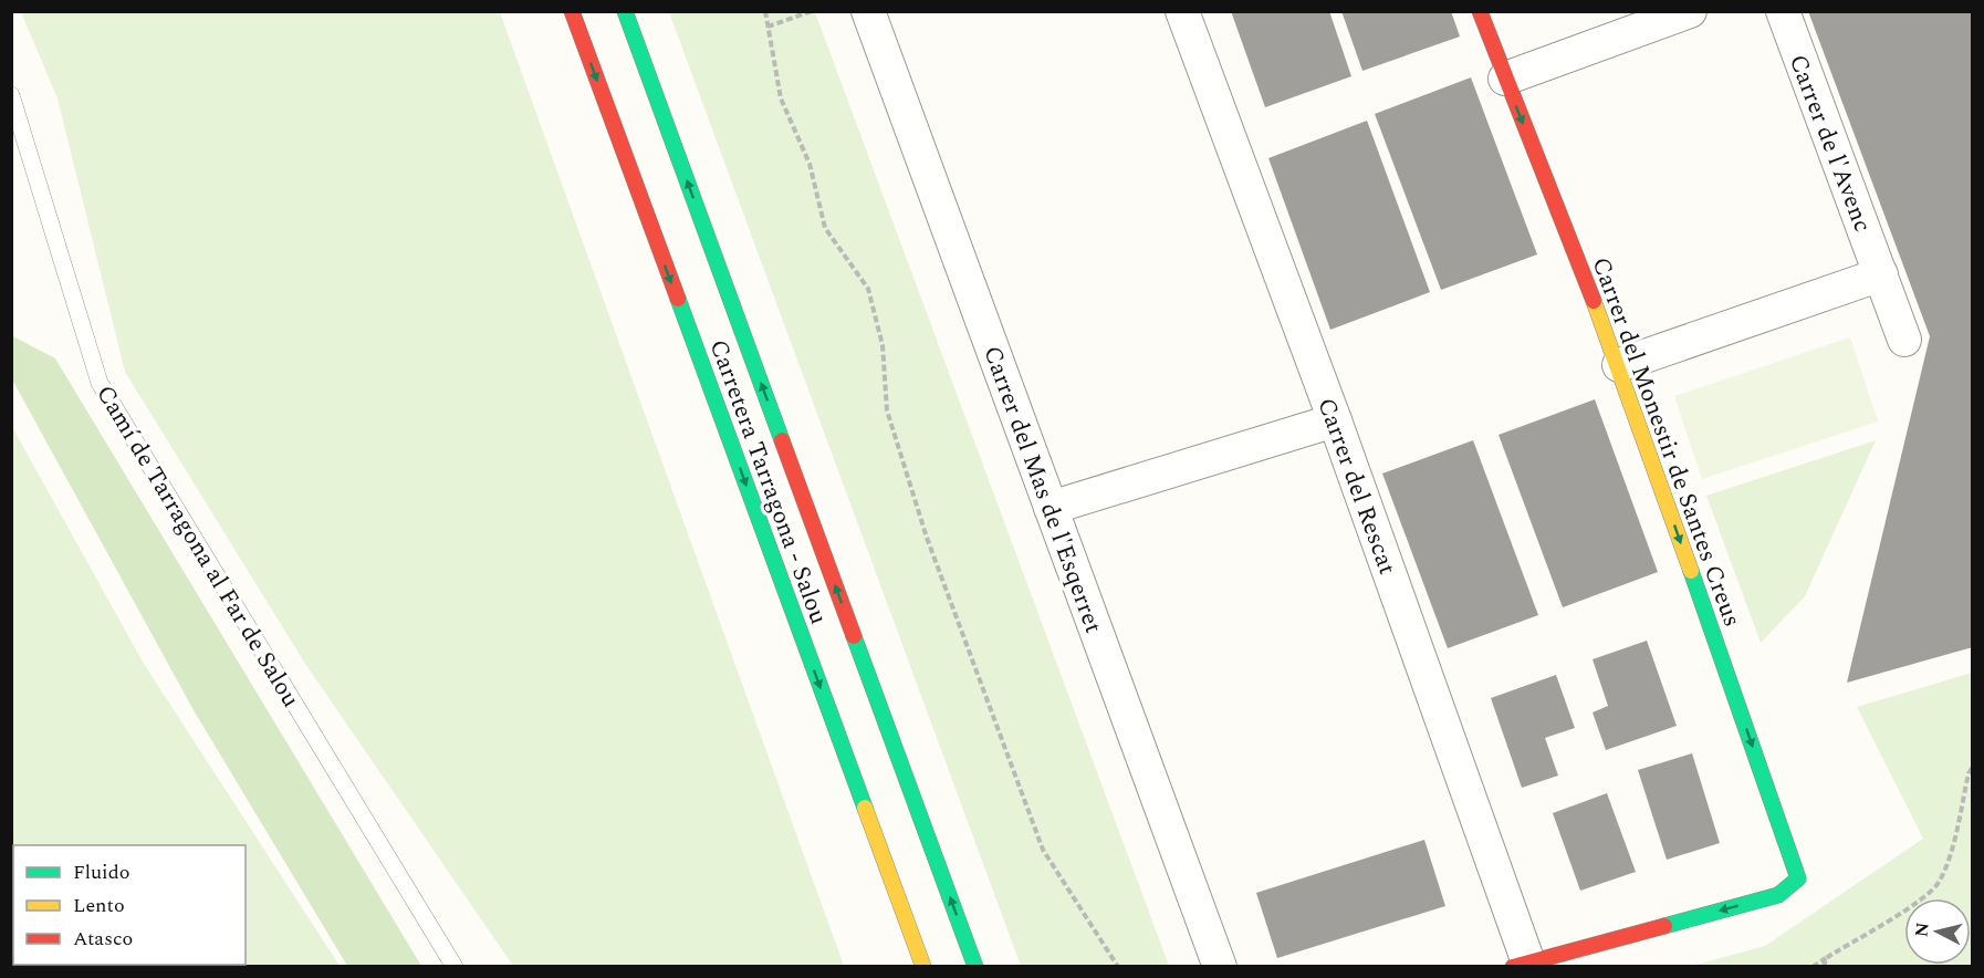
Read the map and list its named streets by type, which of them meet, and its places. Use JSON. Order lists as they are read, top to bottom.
{
  "streets": {
    "main road": ["Carrer del Monestir de Santes Creus", "Carretera Tarragona - Salou"],
    "street": ["Carrer de l'Avenc", "Carrer del Rescat", "Carrer del Mas de l'Esqerret"],
    "lane": ["Camí de Tarragona al Far de Salou"]
  },
  "crossings": [
    ["Carrer del Monestir de Santes Creus", "Carrer del Rescat"]
  ],
  "legend": ["Fluido", "Lento", "Atasco"],
  "north": "left"
}
